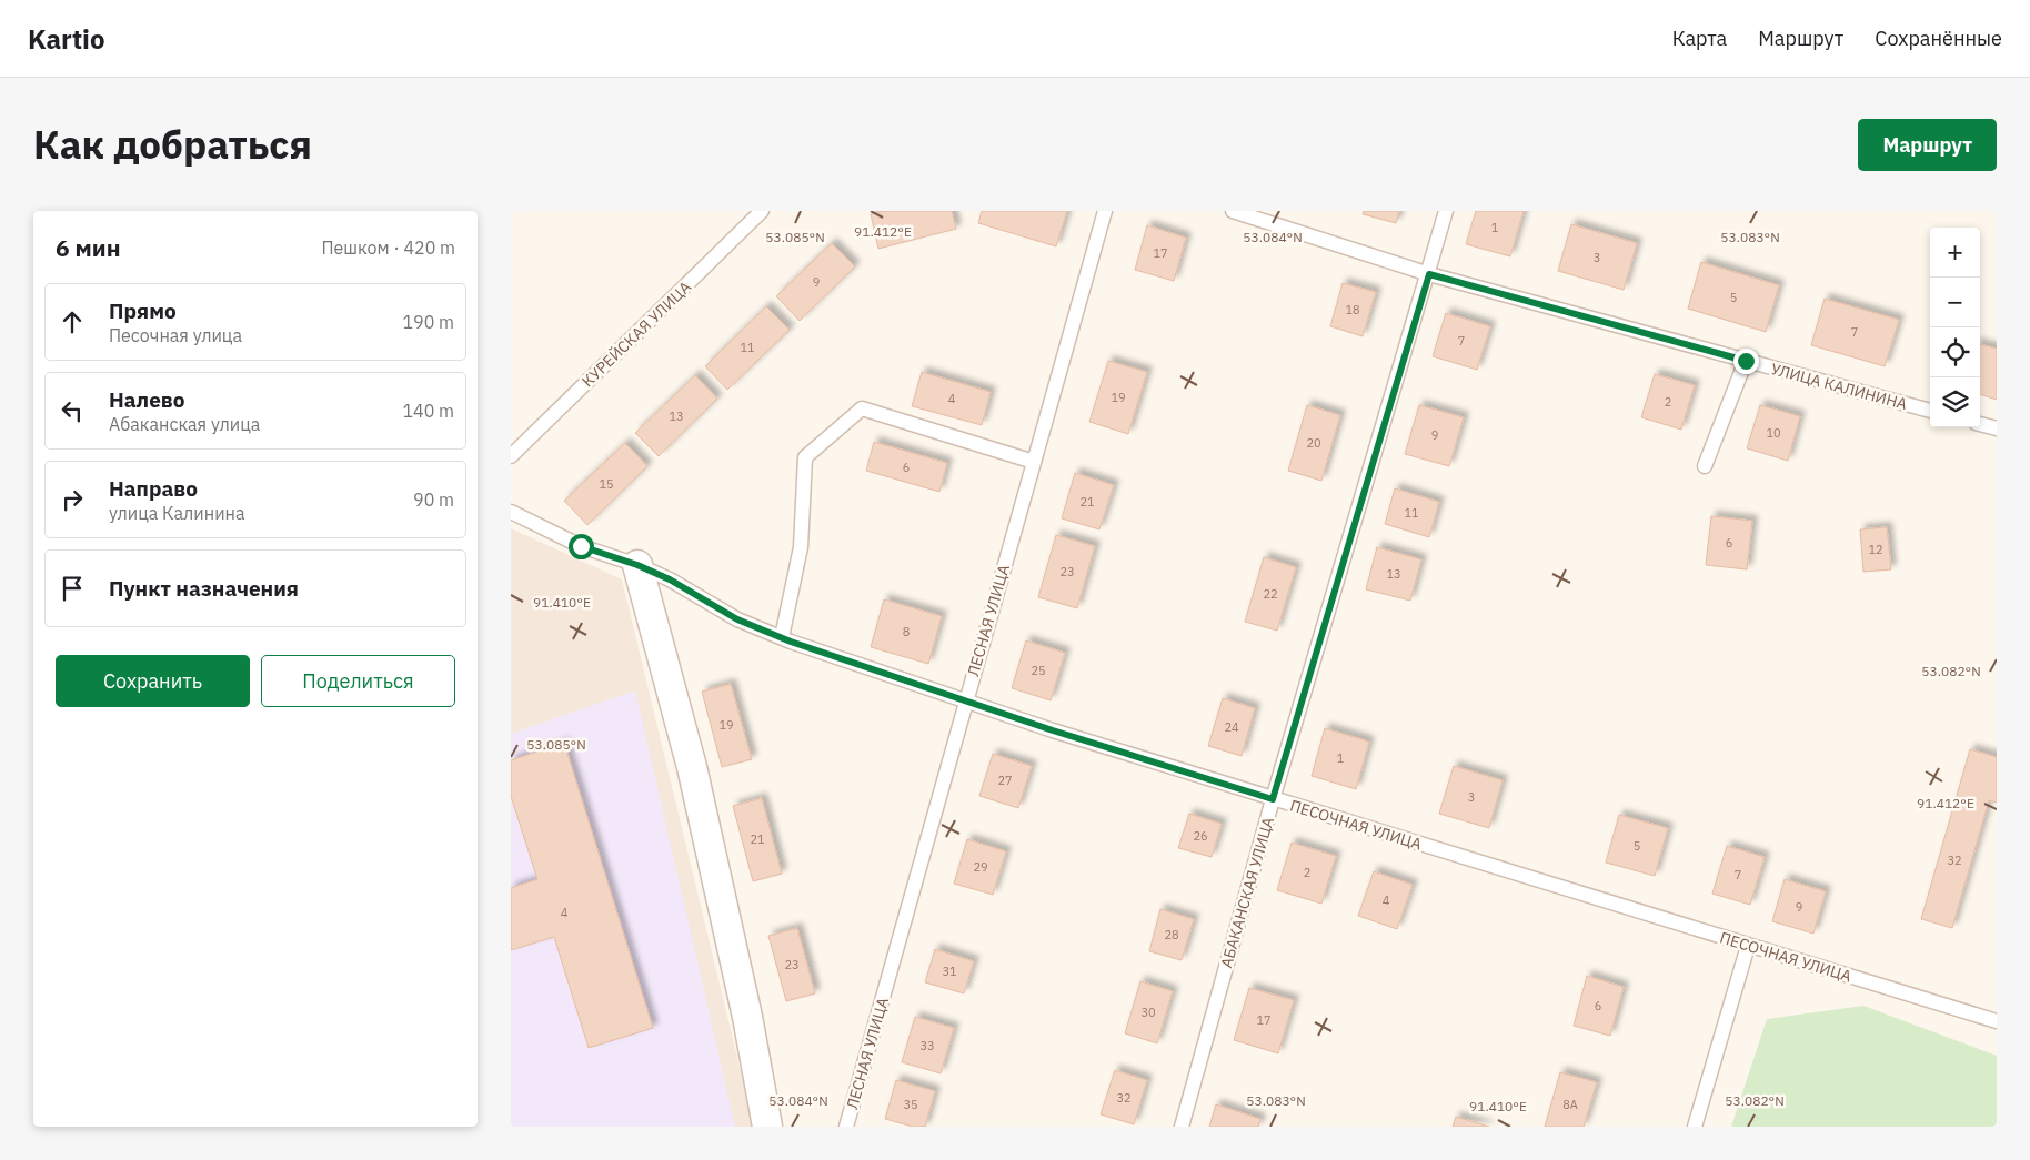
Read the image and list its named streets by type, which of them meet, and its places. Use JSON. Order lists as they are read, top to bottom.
{
  "streets": {
    "lane": [
      "КУРЕЙСКАЯ УЛИЦА",
      "УЛИЦА КАЛИНИНА",
      "ЛЕСНАЯ УЛИЦА",
      "ПЕСОЧНАЯ УЛИЦА",
      "АБАКАНСКАЯ УЛИЦА"
    ]
  },
  "crossings": [
    ["УЛИЦА КАЛИНИНА", "АБАКАНСКАЯ УЛИЦА"],
    ["ЛЕСНАЯ УЛИЦА", "ПЕСОЧНАЯ УЛИЦА"],
    ["ПЕСОЧНАЯ УЛИЦА", "АБАКАНСКАЯ УЛИЦА"]
  ],
  "house_numbers": [
    "1",
    "17",
    "3",
    "9",
    "5",
    "18",
    "7",
    "7",
    "11",
    "19",
    "4",
    "2",
    "13",
    "10",
    "9",
    "20",
    "6",
    "15",
    "21",
    "11",
    "6",
    "12",
    "23",
    "13",
    "22",
    "8",
    "25",
    "19",
    "24",
    "1",
    "27",
    "3",
    "26",
    "21",
    "5",
    "32",
    "29",
    "2",
    "7",
    "4",
    "9",
    "4",
    "28",
    "23",
    "31",
    "6",
    "30",
    "17",
    "33",
    "32",
    "35",
    "8А"
  ],
  "page": {
    "header": "Kartio",
    "nav": ["Карта", "Маршрут", "Сохранённые"],
    "title": "Как добраться",
    "buttons": [
      "Маршрут",
      ["Сохранить", "Поделиться"]
    ],
    "heading": ["6 мин", "Пешком · 420 m"],
    "map_buttons": ["+", "−"],
    "list": [
      ["Прямо", "Песочная улица", "190 m"],
      ["Налево", "Абаканская улица", "140 m"],
      ["Направо", "улица Калинина", "90 m"],
      "Пункт назначения"
    ]
  },
  "coordinates": [
    "91.412°E",
    "53.085°N",
    "53.084°N",
    "53.083°N",
    "91.410°E",
    "53.082°N"
  ]
}
